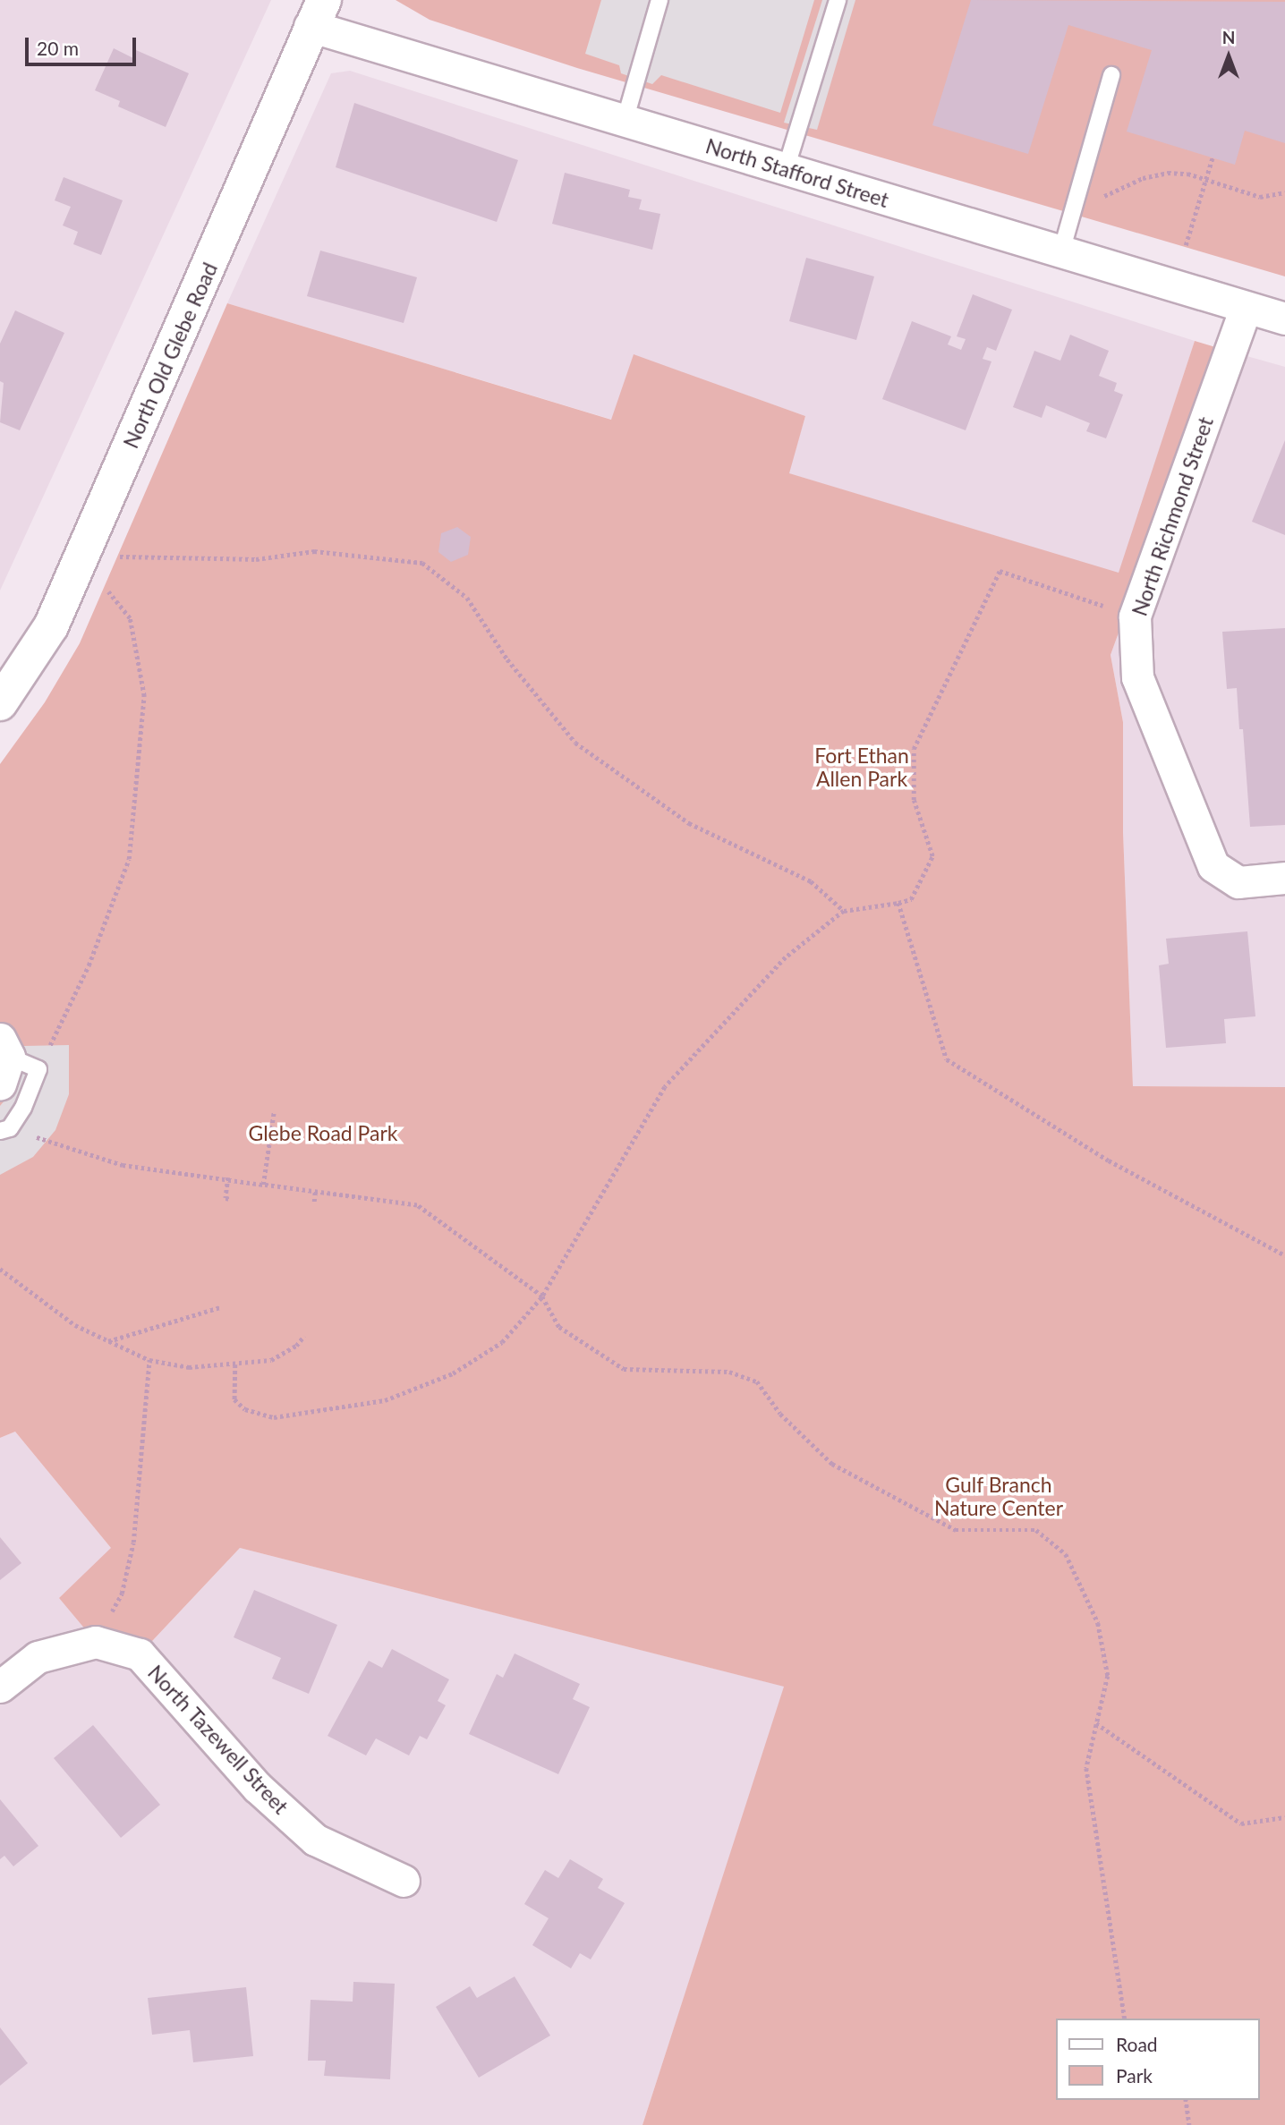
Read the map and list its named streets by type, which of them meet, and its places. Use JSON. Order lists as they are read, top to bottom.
{
  "streets": {
    "street": [
      "North Stafford Street",
      "North Old Glebe Road",
      "North Richmond Street",
      "North Tazewell Street"
    ]
  },
  "crossings": [
    ["North Stafford Street", "North Old Glebe Road"],
    ["North Stafford Street", "North Richmond Street"]
  ],
  "parks": ["Fort Ethan Allen Park", "Glebe Road Park", "Gulf Branch Nature Center"],
  "legend": ["Road", "Park"],
  "scale_bar": "20 m",
  "north": "top"
}
